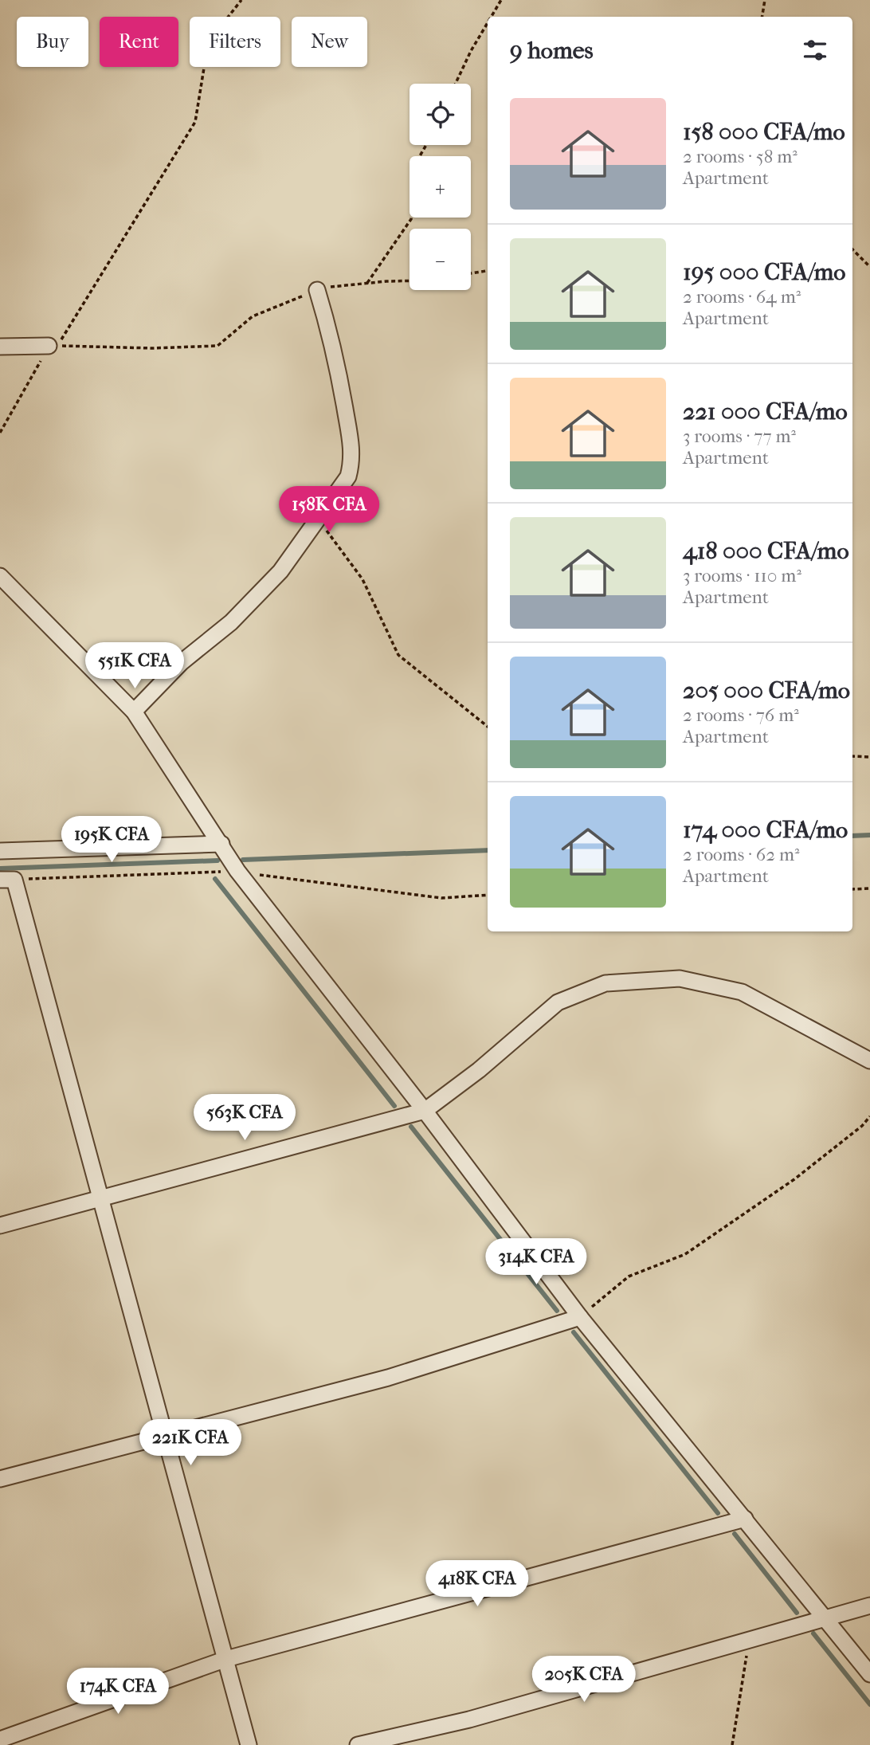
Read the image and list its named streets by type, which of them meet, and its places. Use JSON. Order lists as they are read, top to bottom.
{
  "page": {
    "chip": [
      "Buy",
      "Rent",
      "Filters",
      "New"
    ],
    "heading": "9 homes",
    "map_buttons": ["+", "−"],
    "list": [
      {
        "name": "158 000 CFA/mo",
        "note": "2 rooms · 58 m² · Apartment"
      },
      {
        "name": "195 000 CFA/mo",
        "note": "2 rooms · 64 m² · Apartment"
      },
      {
        "name": "221 000 CFA/mo",
        "note": "3 rooms · 77 m² · Apartment"
      },
      {
        "name": "418 000 CFA/mo",
        "note": "3 rooms · 110 m² · Apartment"
      },
      {
        "name": "205 000 CFA/mo",
        "note": "2 rooms · 76 m² · Apartment"
      },
      {
        "name": "174 000 CFA/mo",
        "note": "2 rooms · 62 m² · Apartment"
      }
    ],
    "price": [
      "158K CFA",
      "551K CFA",
      "195K CFA",
      "563K CFA",
      "314K CFA",
      "221K CFA",
      "418K CFA",
      "205K CFA",
      "174K CFA"
    ]
  }
}
